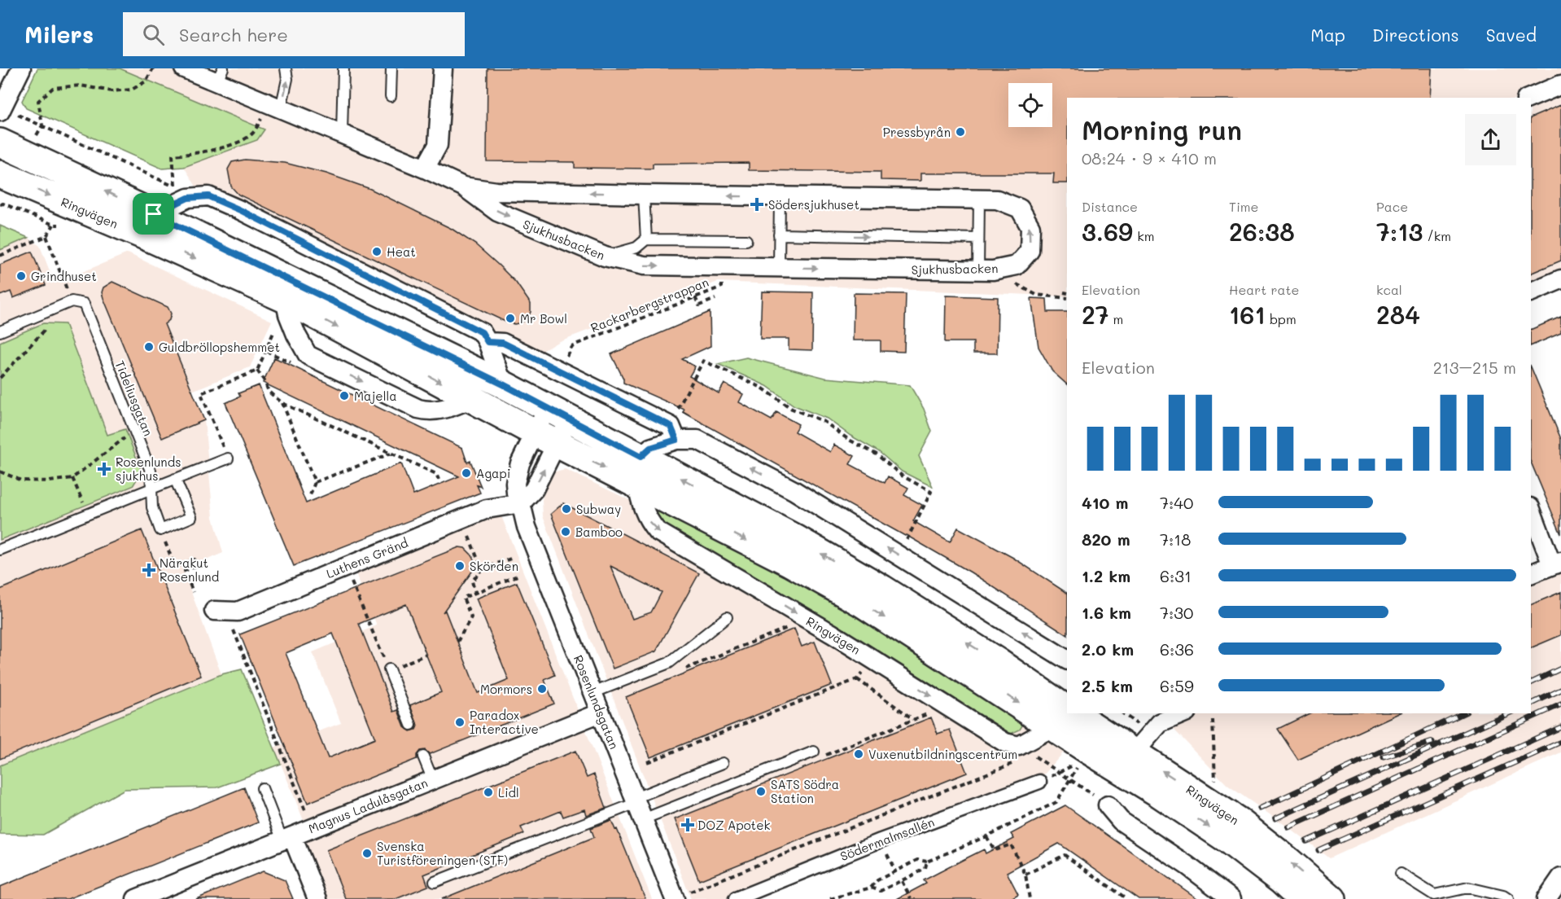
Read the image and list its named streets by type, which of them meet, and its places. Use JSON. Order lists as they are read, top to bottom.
{
  "streets": {
    "main road": ["Ringvägen"],
    "street": [
      "Sjukhusbacken",
      "Luthens Gränd",
      "Rosenlundsgatan",
      "Magnus Ladulåsgatan",
      "Södermalmsallén"
    ],
    "lane": ["Tideliusgatan"],
    "path": ["Rackarbergstrappan"]
  },
  "crossings": [
    ["Ringvägen", "Rosenlundsgatan"],
    ["Luthens Gränd", "Rosenlundsgatan"],
    ["Rosenlundsgatan", "Magnus Ladulåsgatan"]
  ],
  "places": {
    "other": [
      "Pressbyrån",
      "Heat",
      "Grindhuset",
      "Mr Bowl",
      "Guldbröllopshemmet",
      "Majella",
      "Agapi",
      "Subway",
      "Bamboo",
      "Skörden",
      "Mormors",
      "Paradox Interactive",
      "Vuxenutbildningscentrum",
      "SATS Södra Station",
      "Lidl",
      "Svenska Turistföreningen (STF)"
    ],
    "health": [
      "Södersjukhuset",
      "Rosenlunds sjukhus",
      "Närakut Rosenlund",
      "DOZ Apotek"
    ]
  },
  "page": {
    "header": "Milers",
    "search": "Search here",
    "nav": ["Map", "Directions", "Saved"],
    "heading": ["Morning run", "08:24 · 9 × 410 m"],
    "stats": [
      ["Distance", "3.69 km"],
      ["Time", "26:38"],
      ["Pace", "7:13 /km"],
      ["Elevation", "27 m"],
      ["Heart rate", "161 bpm"],
      ["kcal", "284"]
    ],
    "chart": ["Elevation", "213–215 m"],
    "list": [
      {
        "name": "410 m",
        "note": "7:40"
      },
      {
        "name": "820 m",
        "note": "7:18"
      },
      {
        "name": "1.2 km",
        "note": "6:31"
      },
      {
        "name": "1.6 km",
        "note": "7:30"
      },
      {
        "name": "2.0 km",
        "note": "6:36"
      },
      {
        "name": "2.5 km",
        "note": "6:59"
      }
    ]
  }
}
